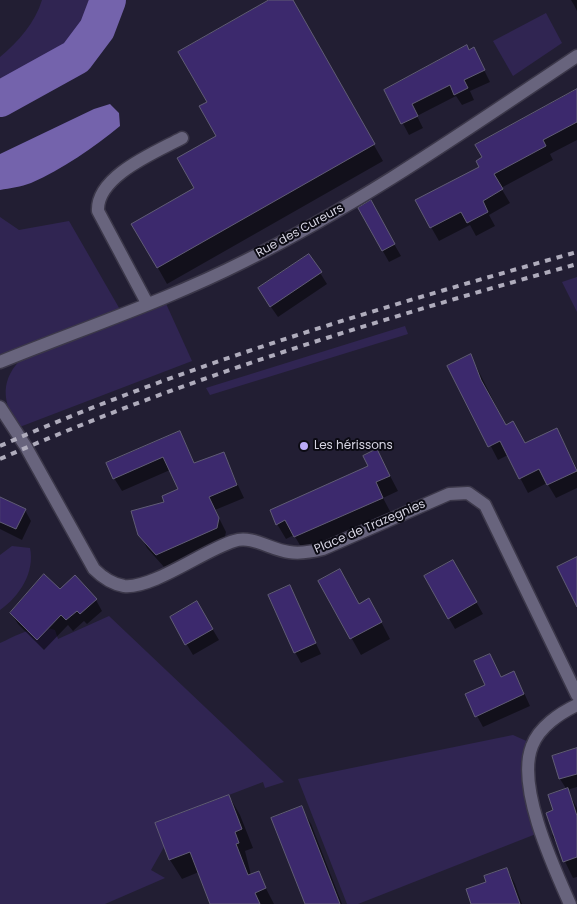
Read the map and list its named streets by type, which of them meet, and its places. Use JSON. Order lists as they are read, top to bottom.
{
  "streets": {
    "street": ["Rue des Cureurs", "Place de Trazegnies"]
  },
  "places": ["Les hérissons"]
}
